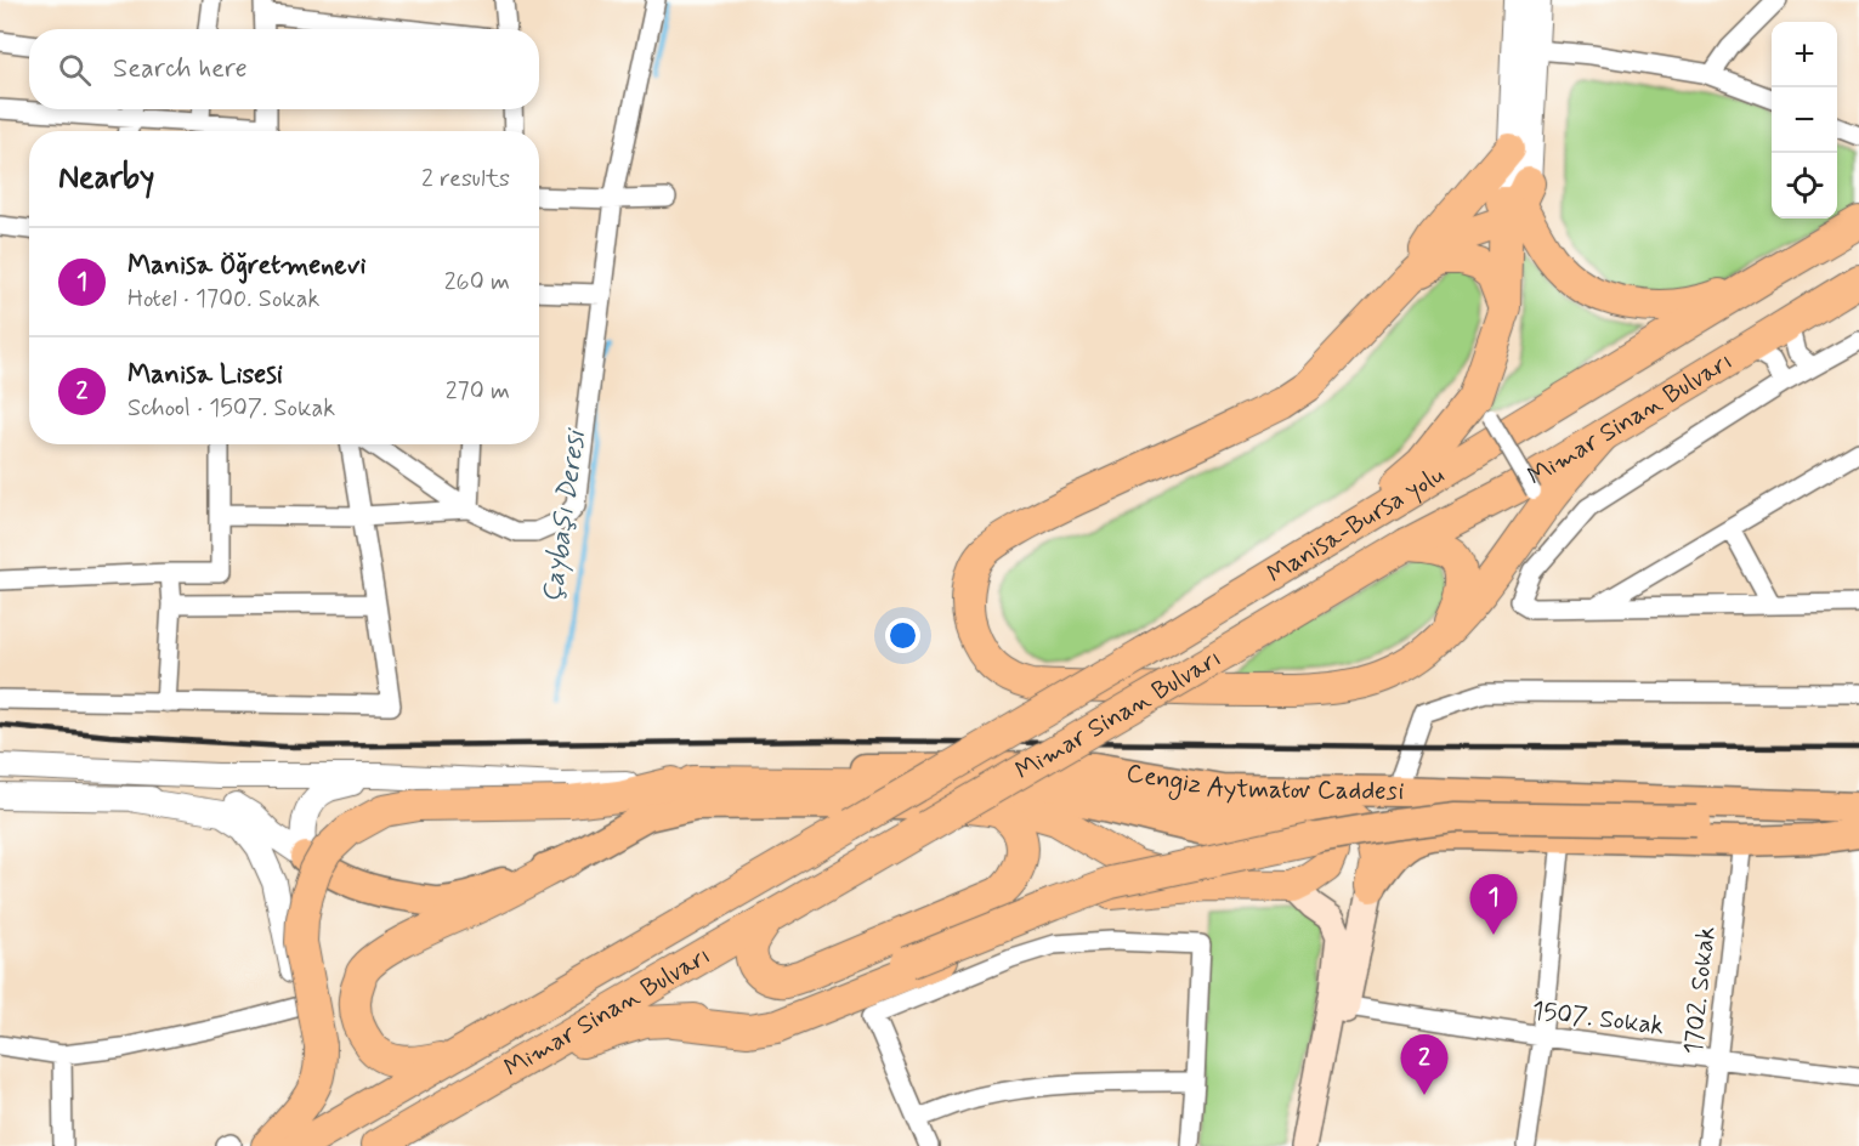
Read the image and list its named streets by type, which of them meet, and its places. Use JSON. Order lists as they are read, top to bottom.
{
  "streets": {
    "highway": ["Mimar Sinan Bulvarı", "Manisa-Bursa yolu"],
    "main road": ["Cengiz Aytmatov Caddesi"],
    "street": ["1702. Sokak", "1507. Sokak"]
  },
  "crossings": [
    ["1702. Sokak", "1507. Sokak"]
  ],
  "water": ["Çaybaşı Deresi"],
  "page": {
    "map_buttons": ["+", "−"],
    "search": "Search here",
    "heading": ["Nearby", "2 results"],
    "list": [
      {
        "mark": "1",
        "name": "Manisa Öğretmenevi",
        "note": "Hotel · 1700. Sokak",
        "value": "260 m"
      },
      {
        "mark": "2",
        "name": "Manisa Lisesi",
        "note": "School · 1507. Sokak",
        "value": "270 m"
      }
    ],
    "pins": ["1", "2"]
  }
}
